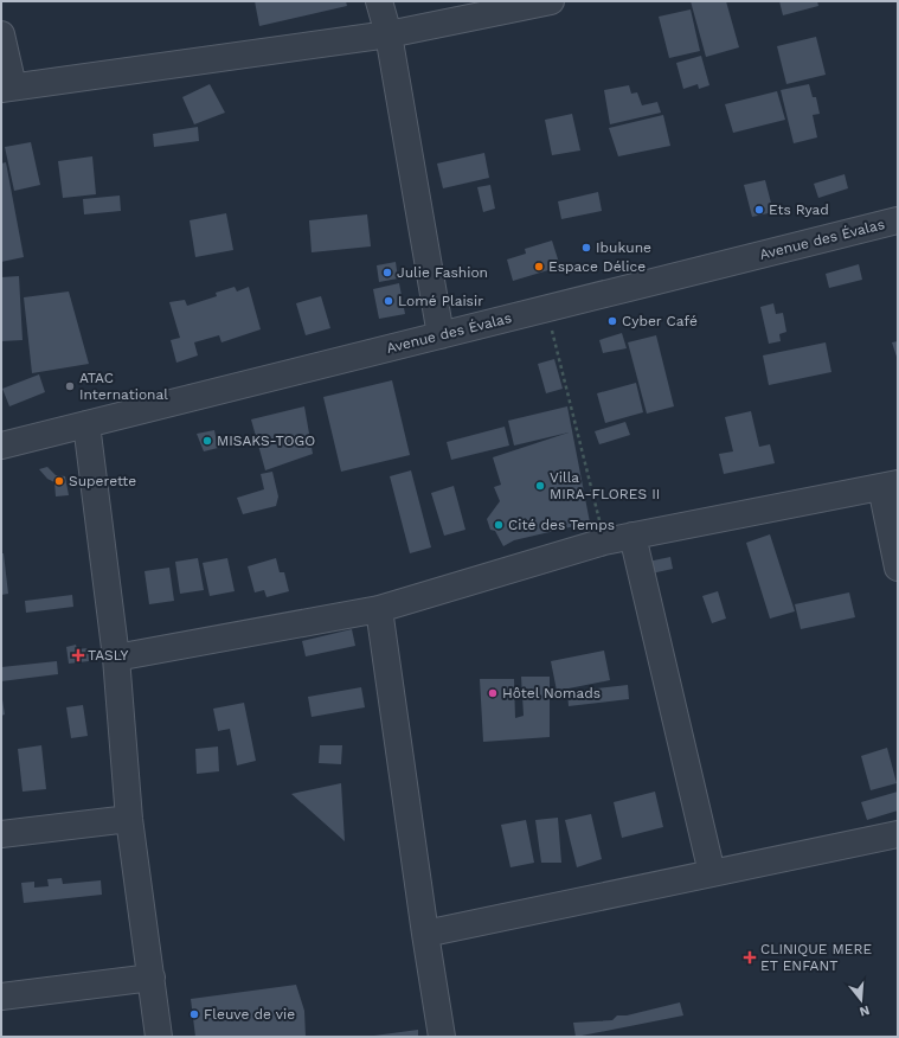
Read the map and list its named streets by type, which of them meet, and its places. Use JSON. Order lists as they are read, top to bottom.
{
  "streets": {
    "street": ["Avenue des Évalas"]
  },
  "places": {
    "other": [
      "Ets Ryad",
      "Ibukune",
      "Espace Délice",
      "Julie Fashion",
      "Lomé Plaisir",
      "Cyber Café",
      "ATAC International",
      "MISAKS-TOGO",
      "Superette",
      "Villa MIRA-FLORES II",
      "Cité des Temps",
      "Hôtel Nomads",
      "Fleuve de vie"
    ],
    "health": ["TASLY", "CLINIQUE MERE ET ENFANT"]
  },
  "north": "bottom"
}
